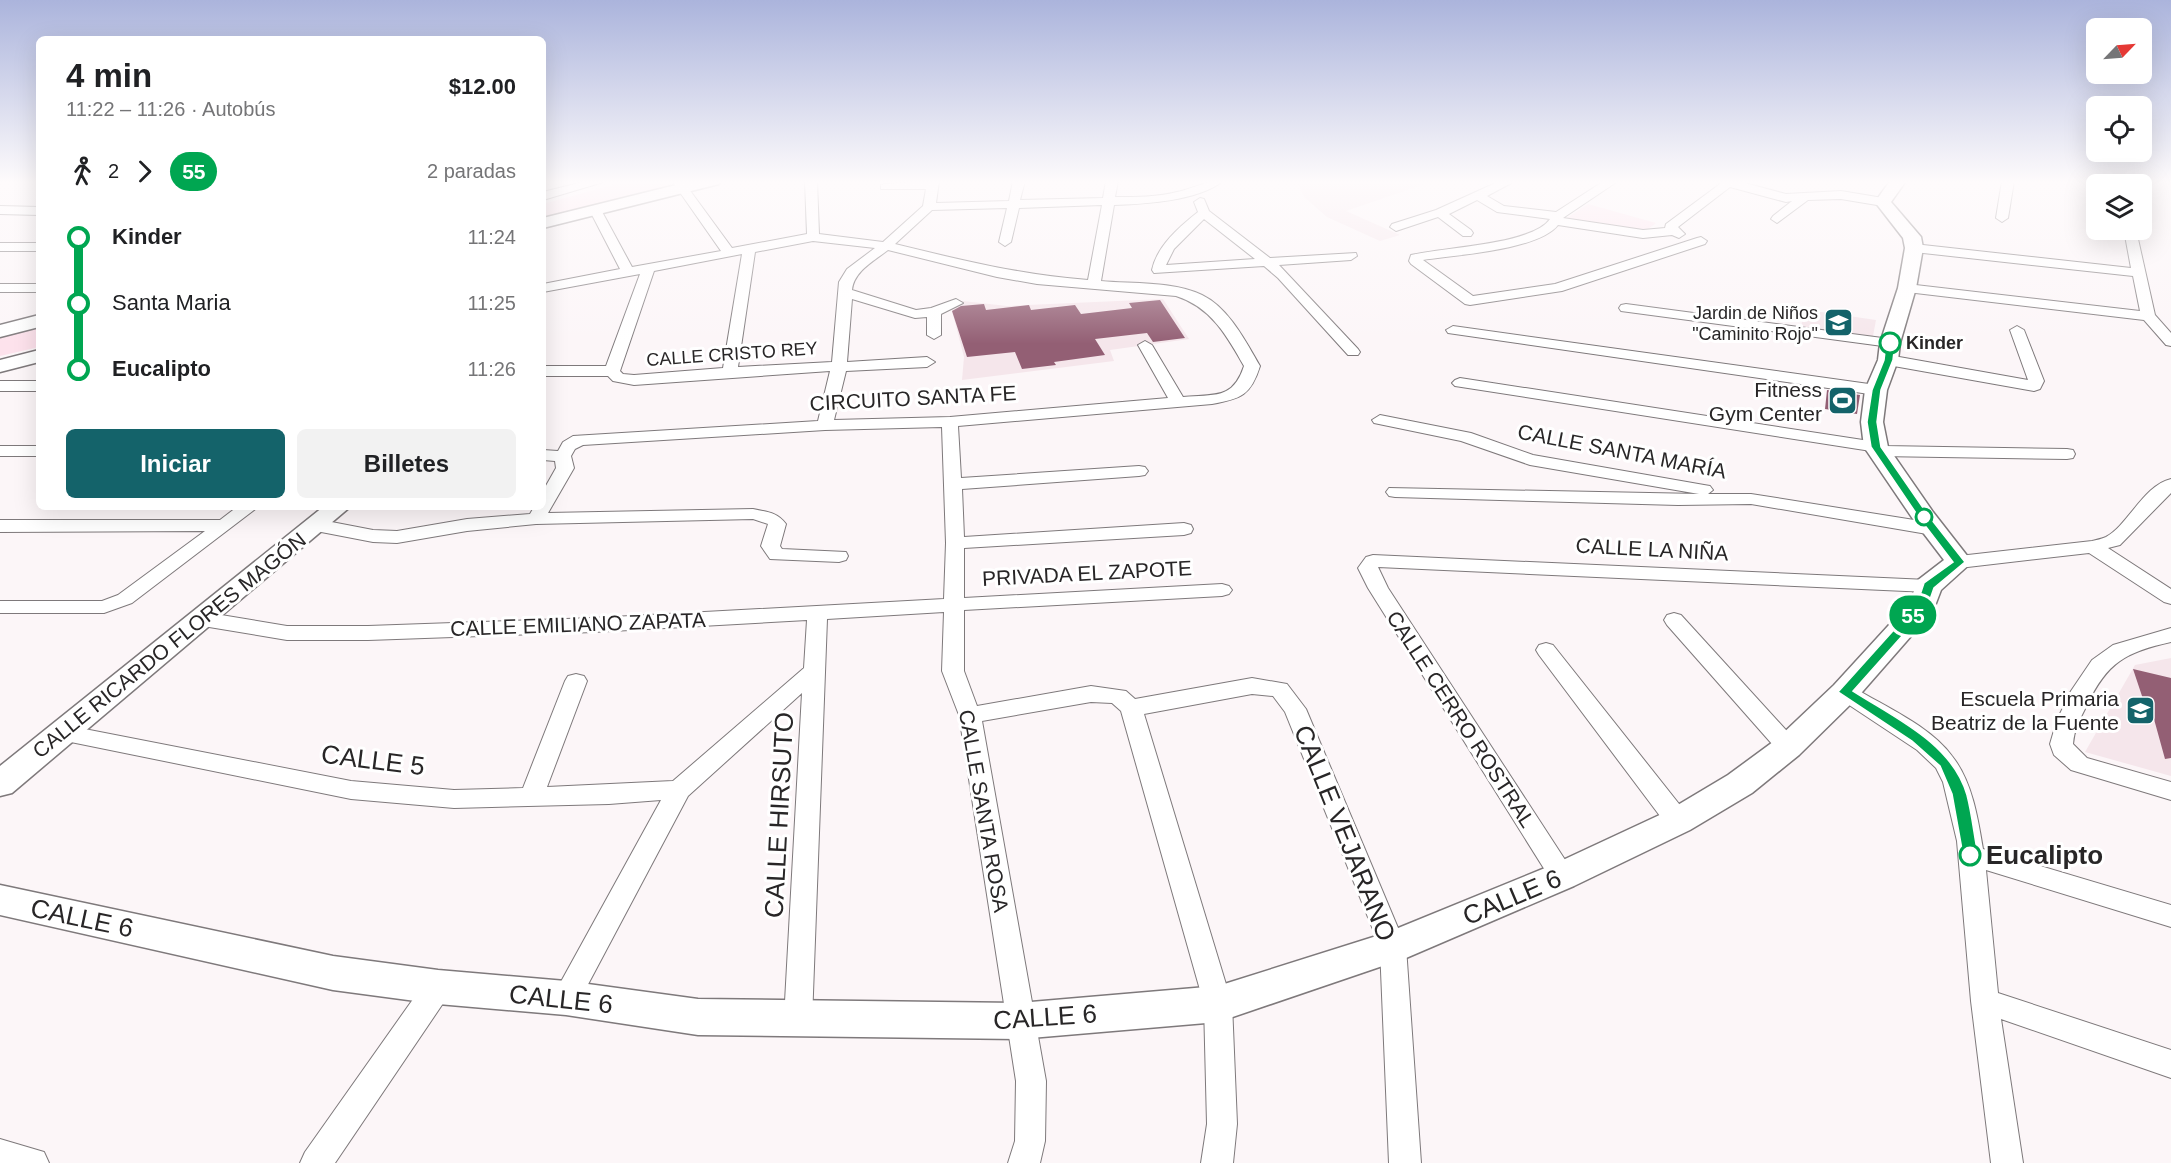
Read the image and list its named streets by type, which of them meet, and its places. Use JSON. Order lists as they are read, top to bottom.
{
  "streets": {
    "street": [
      "CALLE CRISTO REY",
      "CIRCUITO SANTA FE",
      "CALLE SANTA MARÍA",
      "CALLE LA NIÑA",
      "PRIVADA EL ZAPOTE",
      "CALLE EMILIANO ZAPATA",
      "CALLE RICARDO FLORES MAGÓN",
      "CALLE CERRO ROSTRAL",
      "CALLE 5",
      "CALLE SANTA ROSA",
      "CALLE HIRSUTO",
      "CALLE VEJARANO",
      "CALLE 6"
    ]
  },
  "crossings": [
    ["CIRCUITO SANTA FE", "CALLE SANTA ROSA"],
    ["CALLE LA NIÑA", "CALLE CERRO ROSTRAL"],
    ["CALLE LA NIÑA", "CALLE 6"],
    ["PRIVADA EL ZAPOTE", "CALLE EMILIANO ZAPATA"],
    ["PRIVADA EL ZAPOTE", "CALLE SANTA ROSA"],
    ["CALLE EMILIANO ZAPATA", "CALLE RICARDO FLORES MAGÓN"],
    ["CALLE EMILIANO ZAPATA", "CALLE SANTA ROSA"],
    ["CALLE EMILIANO ZAPATA", "CALLE HIRSUTO"],
    ["CALLE RICARDO FLORES MAGÓN", "CALLE 5"],
    ["CALLE CERRO ROSTRAL", "CALLE 6"],
    ["CALLE SANTA ROSA", "CALLE 6"],
    ["CALLE HIRSUTO", "CALLE 6"],
    ["CALLE VEJARANO", "CALLE 6"]
  ],
  "places": {
    "school or university": ["Jardin de Niños \"Caminito Rojo\"", "Escuela Primaria Beatriz de la Fuente"],
    "other": ["Kinder", "Eucalipto"],
    "sports": ["Fitness Gym Center"]
  },
  "lines": ["bus line 55"],
  "north": "top right",
  "page": {
    "on_map": "55",
    "heading": ["4 min", "11:22 – 11:26 · Autobús", "$12.00"],
    "legs": ["2", "55", "2 paradas"],
    "list": [
      {
        "name": "Kinder",
        "value": "11:24"
      },
      {
        "name": "Santa Maria",
        "value": "11:25"
      },
      {
        "name": "Eucalipto",
        "value": "11:26"
      }
    ],
    "buttons": ["Iniciar", "Billetes"]
  }
}
